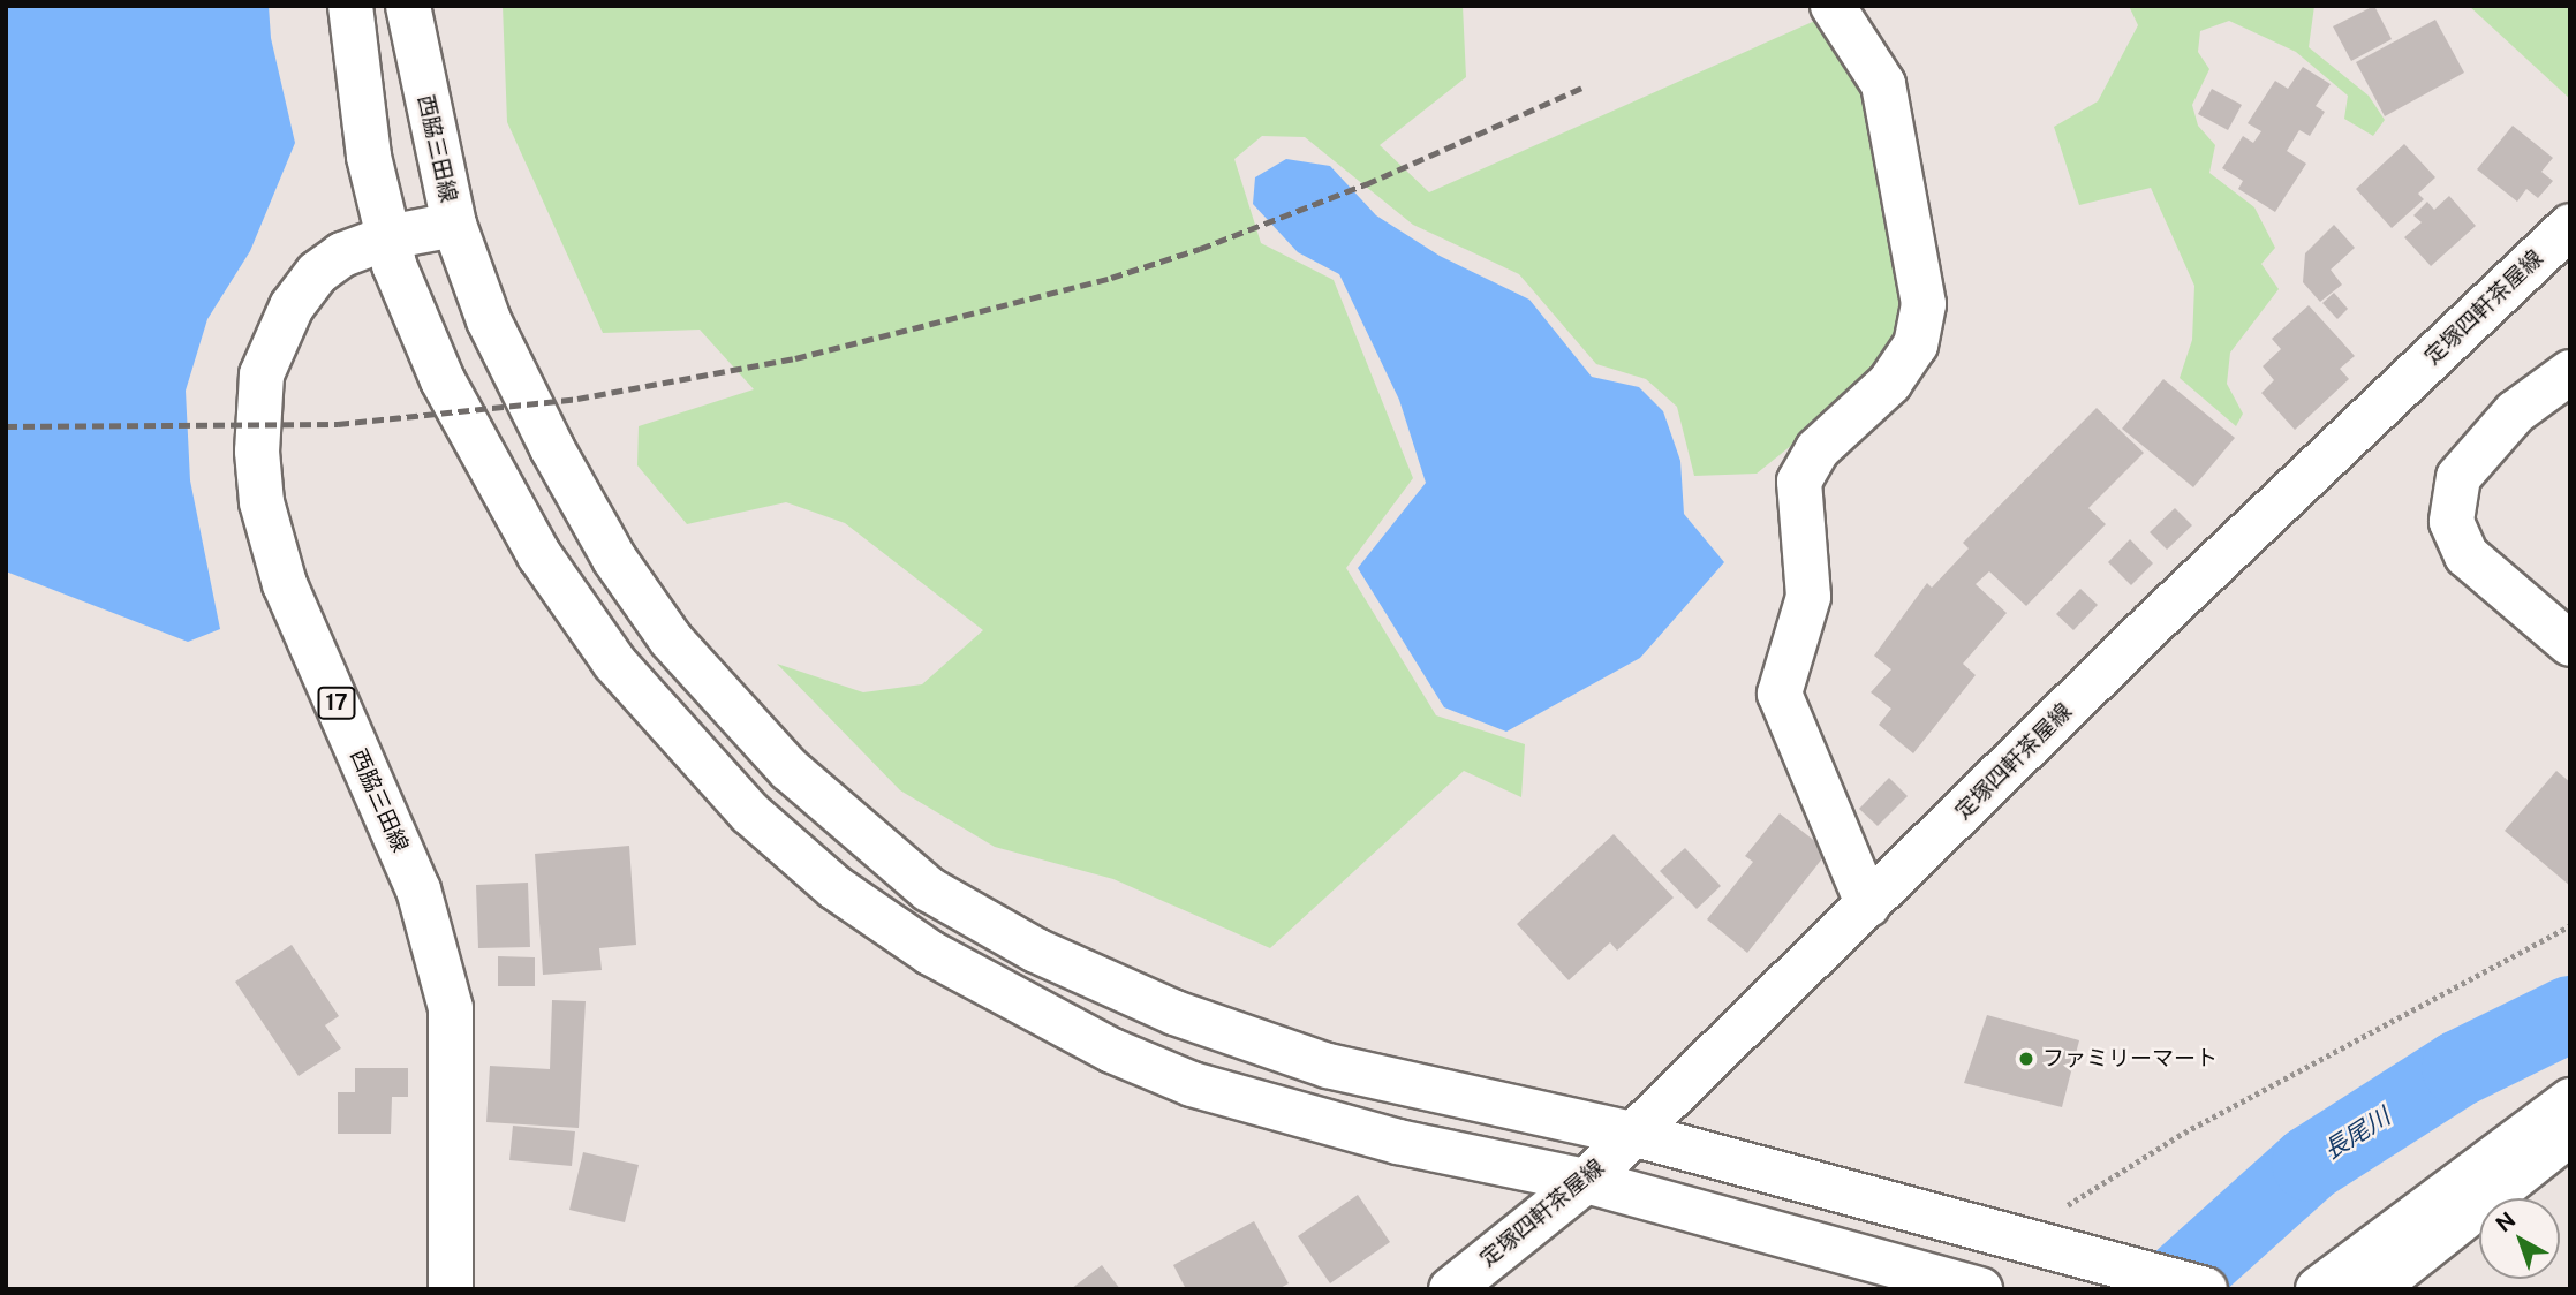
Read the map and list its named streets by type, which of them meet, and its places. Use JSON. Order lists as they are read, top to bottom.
{
  "streets": {
    "street": ["西脇三田線", "定塚四軒茶屋線", "17"]
  },
  "water": ["長尾川"],
  "places": ["ファミリーマート"],
  "north": "top left"
}
